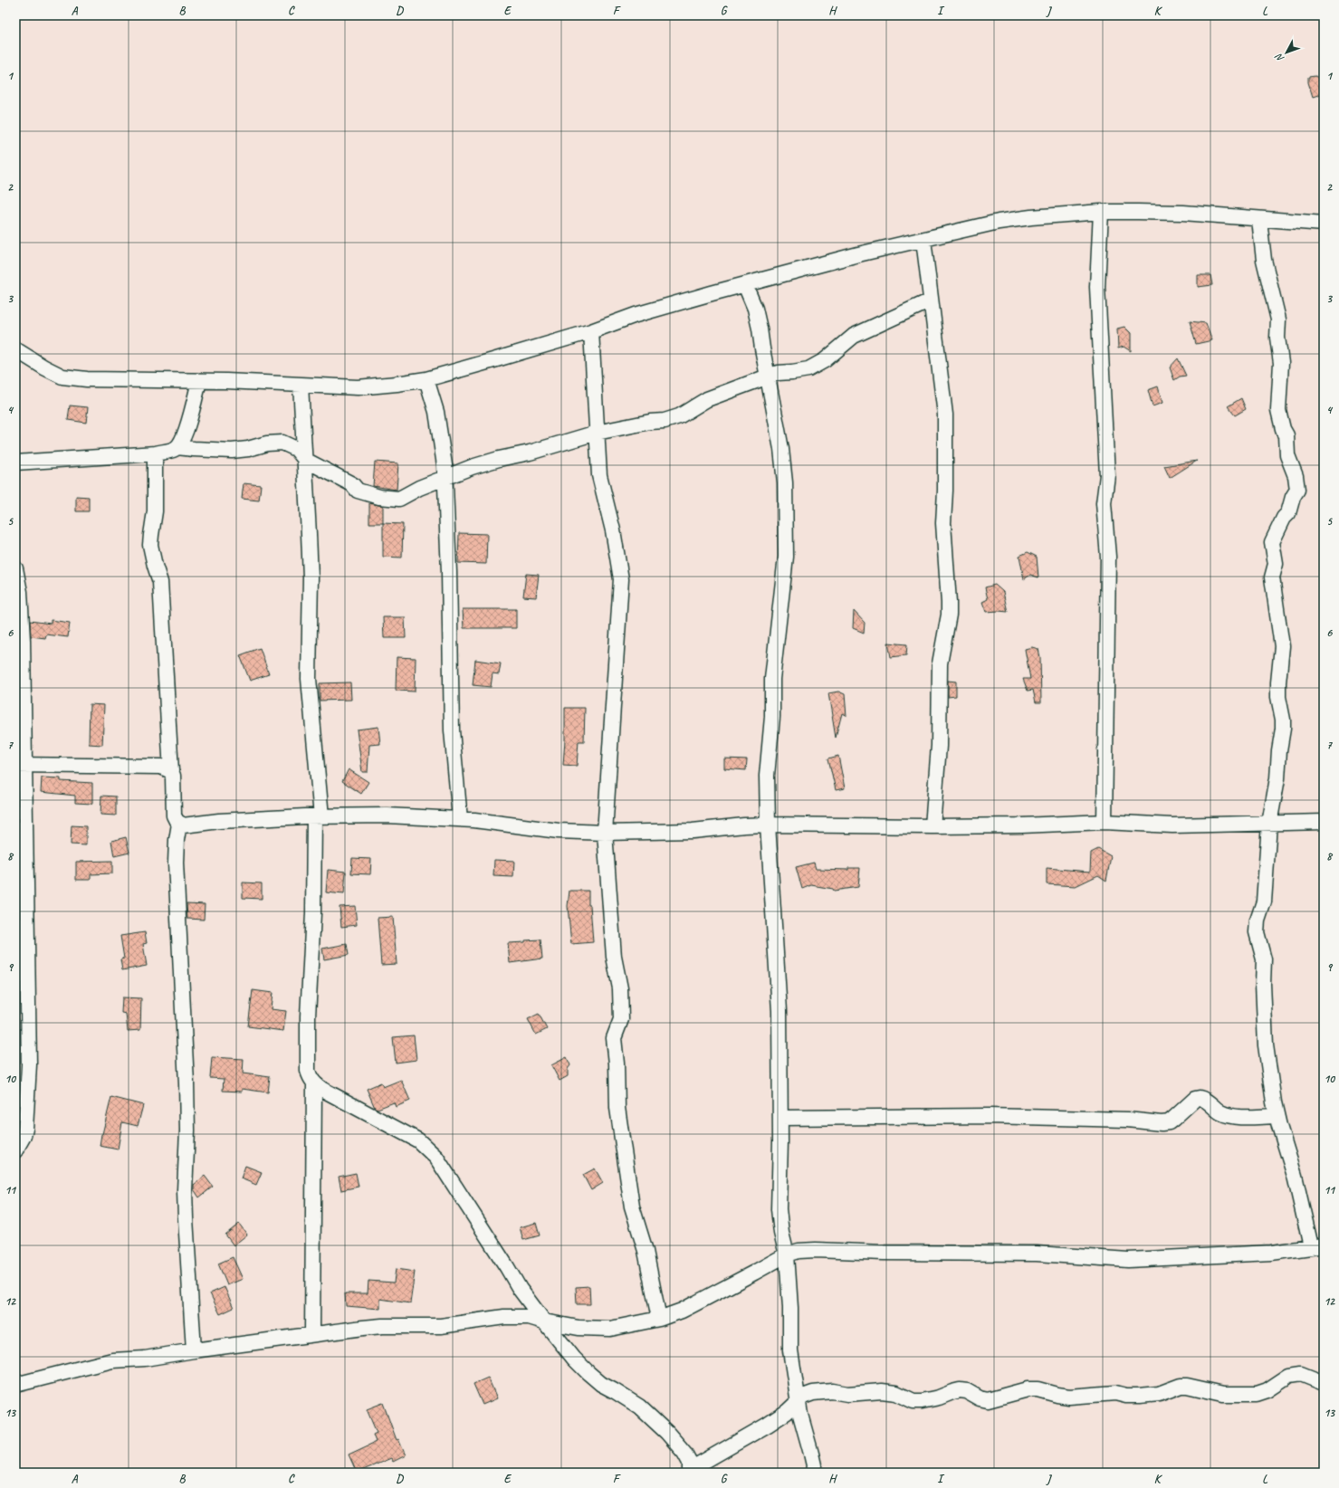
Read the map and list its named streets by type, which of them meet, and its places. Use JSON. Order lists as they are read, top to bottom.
{
  "north": "bottom left",
  "grid": {
    "columns": [
      "A",
      "B",
      "C",
      "D",
      "E",
      "F",
      "G",
      "H",
      "I",
      "J",
      "K",
      "L"
    ],
    "rows": [
      "1",
      "2",
      "3",
      "4",
      "5",
      "6",
      "7",
      "8",
      "9",
      "10",
      "11",
      "12",
      "13"
    ]
  }
}
